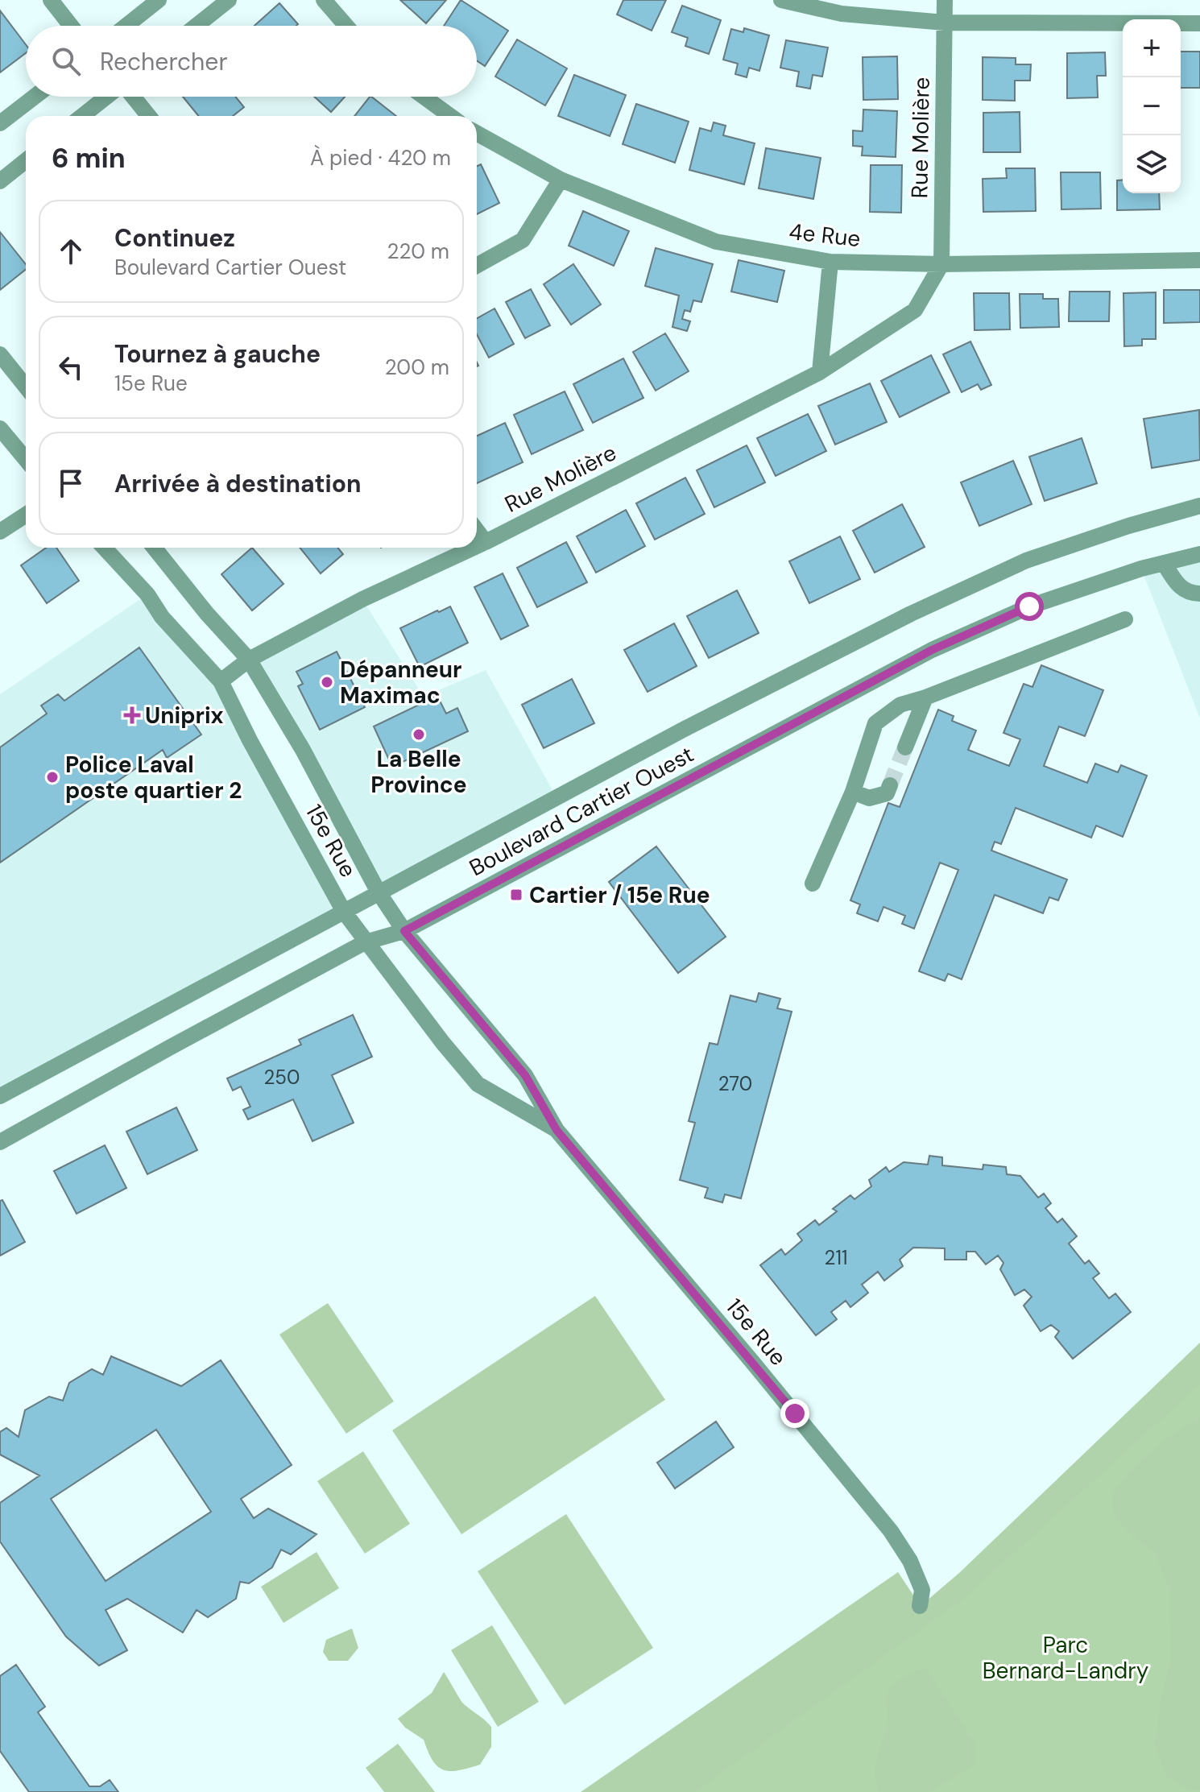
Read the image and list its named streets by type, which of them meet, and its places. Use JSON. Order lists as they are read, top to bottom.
{
  "streets": {
    "street": [
      "Rue Molière",
      "4e Rue",
      "Boulevard Cartier Ouest",
      "15e Rue"
    ]
  },
  "crossings": [
    ["Rue Molière", "4e Rue"],
    ["Rue Molière", "15e Rue"],
    ["Boulevard Cartier Ouest", "15e Rue"]
  ],
  "parks": ["Parc Bernard-Landry"],
  "places": {
    "other": ["Dépanneur Maximac", "La Belle Province", "Police Laval poste quartier 2"],
    "health": ["Uniprix"],
    "transit": ["Cartier / 15e Rue"]
  },
  "house_numbers": ["250", "270", "211"],
  "page": {
    "map_buttons": ["+", "−"],
    "search": "Rechercher",
    "heading": ["6 min", "À pied · 420 m"],
    "list": [
      ["Continuez", "Boulevard Cartier Ouest", "220 m"],
      ["Tournez à gauche", "15e Rue", "200 m"],
      "Arrivée à destination"
    ]
  }
}
